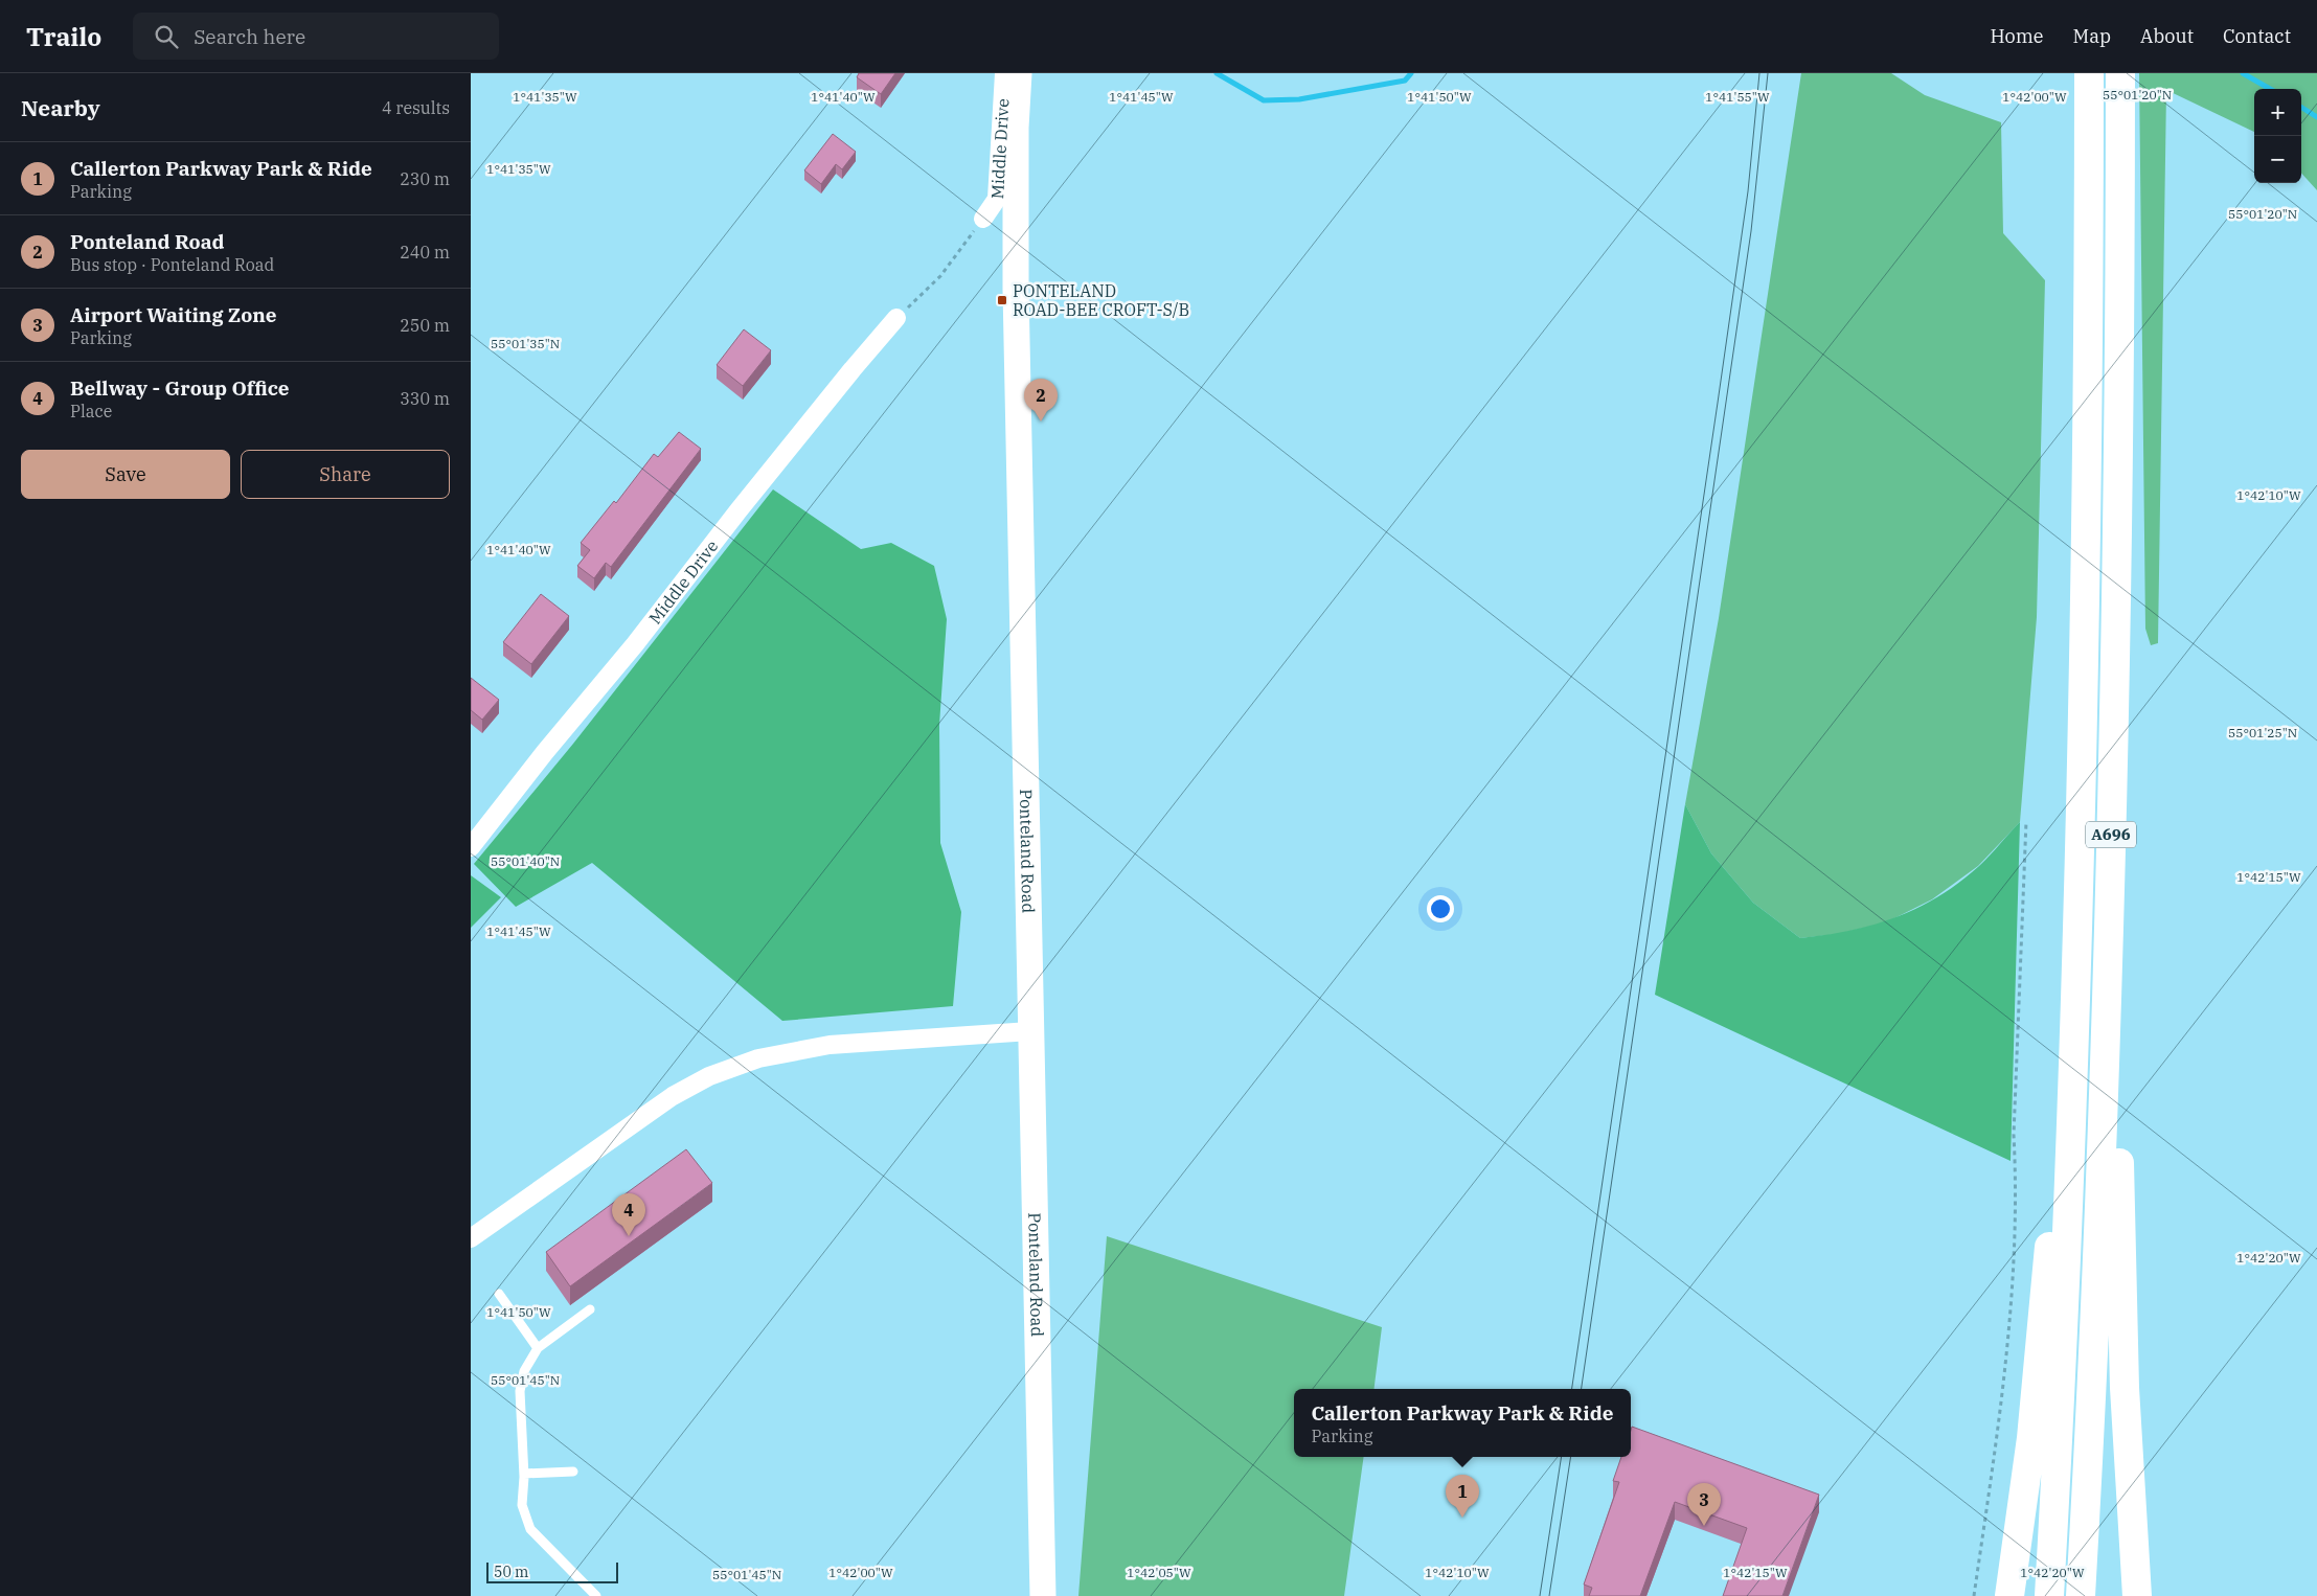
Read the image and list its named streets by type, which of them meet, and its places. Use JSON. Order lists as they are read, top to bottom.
{
  "streets": {
    "highway": ["A696"],
    "main road": ["Ponteland Road"],
    "street": ["Middle Drive"]
  },
  "places": {
    "transit": ["PONTELAND ROAD-BEE CROFT-S/B"]
  },
  "scale_bar": "50 m",
  "page": {
    "header": "Trailo",
    "search": "Search here",
    "nav": [
      "Home",
      "Map",
      "About",
      "Contact"
    ],
    "heading": ["Nearby", "4 results"],
    "map_buttons": ["+", "−"],
    "list": [
      {
        "mark": "1",
        "name": "Callerton Parkway Park & Ride",
        "note": "Parking",
        "value": "230 m"
      },
      {
        "mark": "2",
        "name": "Ponteland Road",
        "note": "Bus stop · Ponteland Road",
        "value": "240 m"
      },
      {
        "mark": "3",
        "name": "Airport Waiting Zone",
        "note": "Parking",
        "value": "250 m"
      },
      {
        "mark": "4",
        "name": "Bellway - Group Office",
        "note": "Place",
        "value": "330 m"
      }
    ],
    "pins": [
      "2",
      "4",
      "1",
      "3"
    ],
    "buttons": ["Save", "Share"],
    "popup": ["Callerton Parkway Park & Ride", "Parking"],
    "scale": "50 m"
  },
  "coordinates": [
    "55°01'20\"N",
    "1°41'50\"W",
    "1°41'35\"W",
    "1°41'40\"W",
    "1°41'45\"W",
    "1°41'55\"W",
    "1°42'00\"W",
    "55°01'35\"N",
    "1°42'10\"W",
    "55°01'25\"N",
    "55°01'40\"N",
    "1°42'15\"W",
    "1°42'20\"W",
    "55°01'45\"N",
    "1°42'05\"W"
  ]
}
